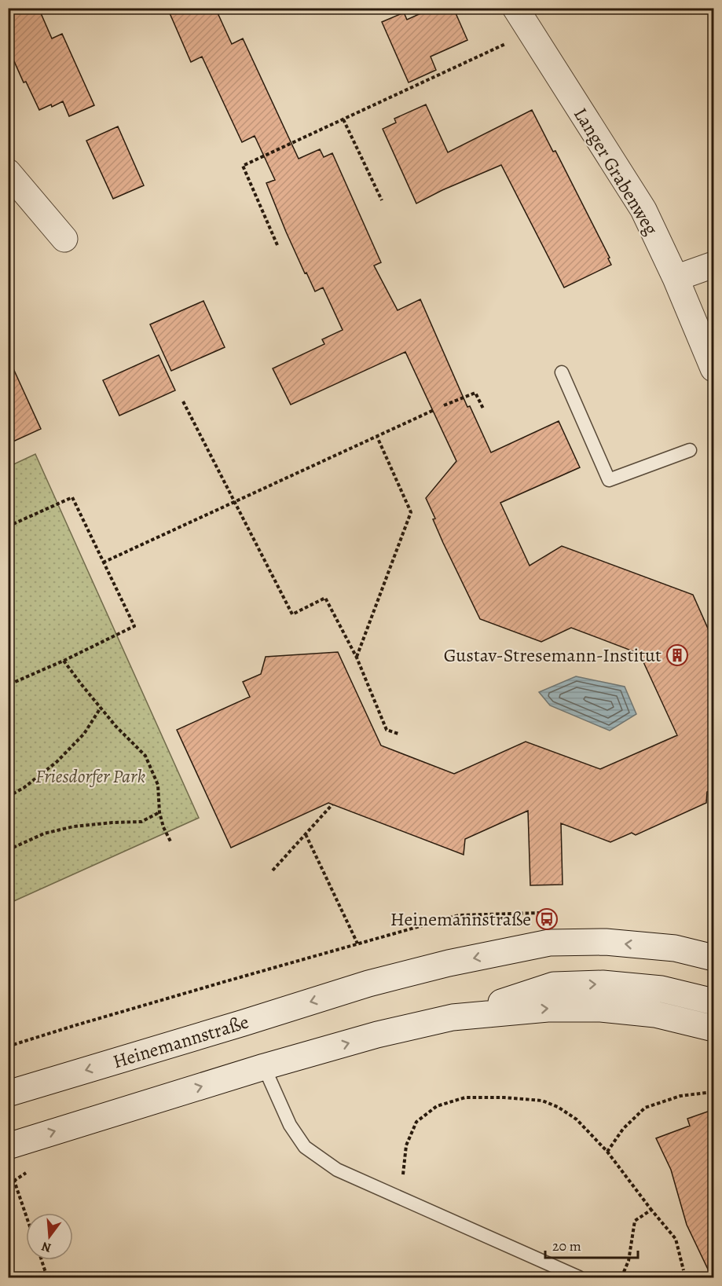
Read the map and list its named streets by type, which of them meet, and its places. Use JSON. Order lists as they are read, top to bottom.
{
  "streets": {
    "main road": ["Langer Grabenweg", "Heinemannstraße"]
  },
  "parks": ["Friesdorfer Park"],
  "places": {
    "building": ["Gustav-Stresemann-Institut"],
    "bus stop": ["Heinemannstraße"]
  },
  "scale_bar": "20 m",
  "north": "bottom"
}
